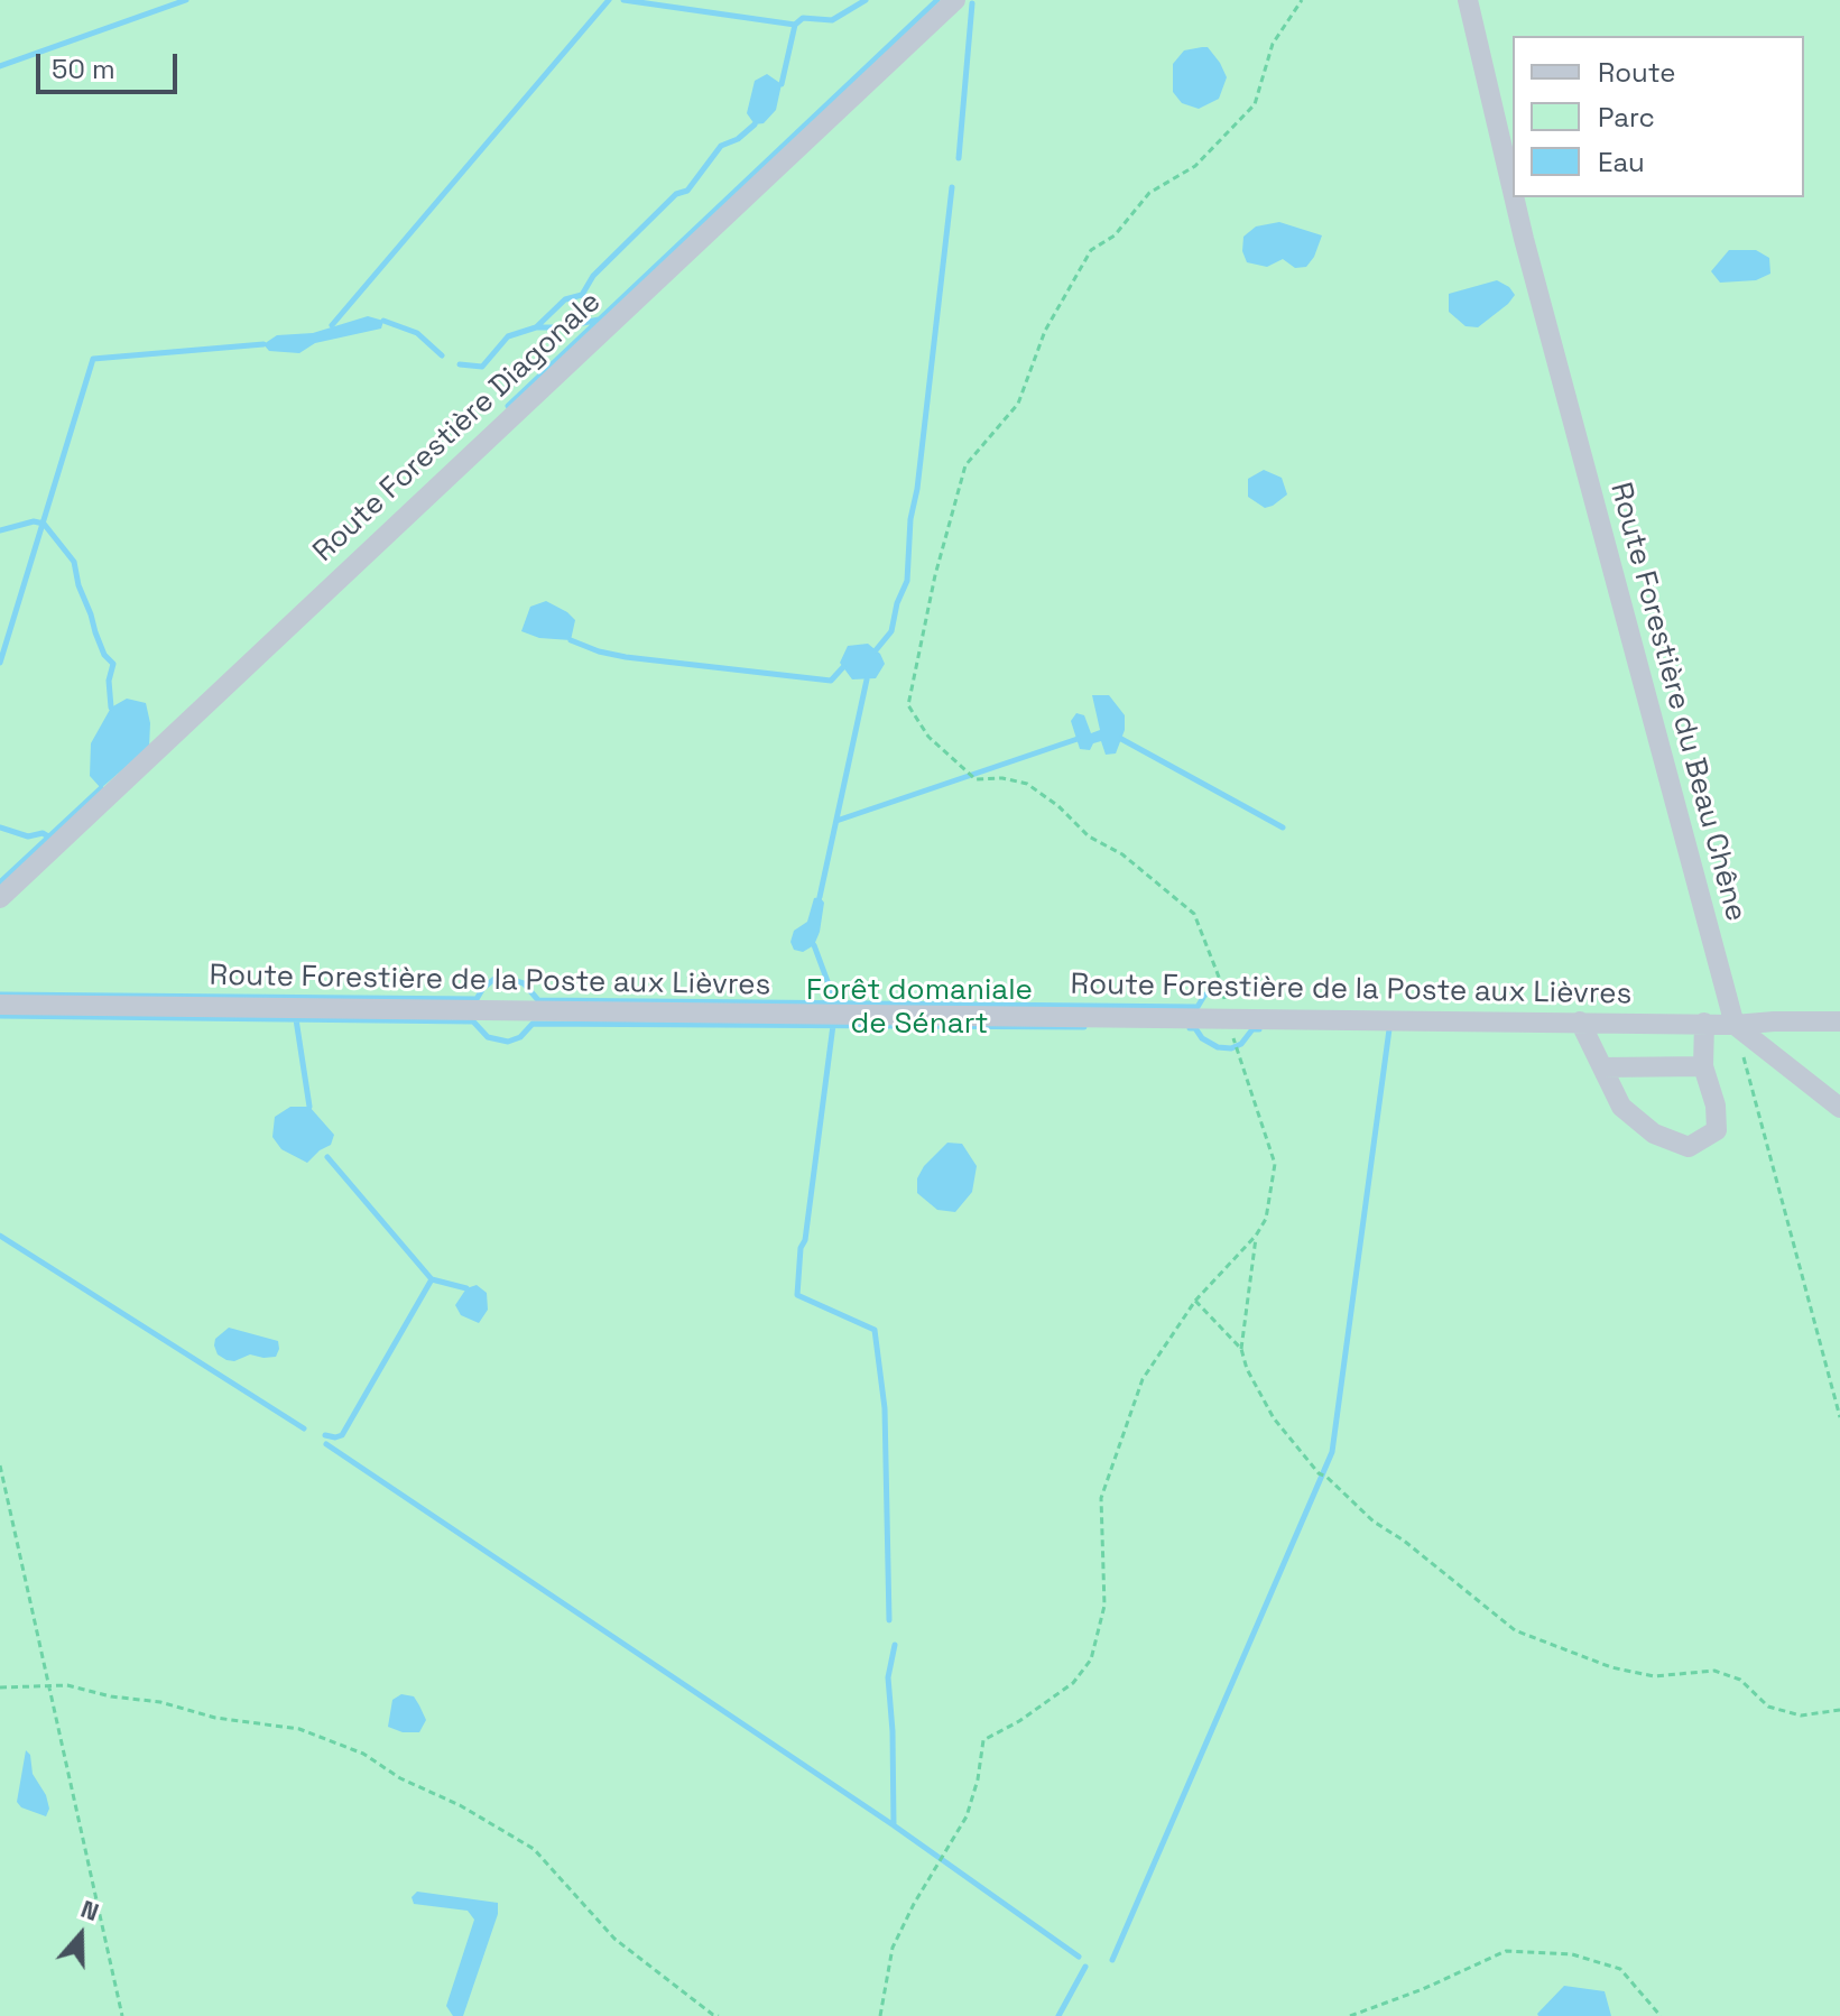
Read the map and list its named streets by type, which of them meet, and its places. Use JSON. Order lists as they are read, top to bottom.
{
  "streets": {
    "street": ["Route Forestière Diagonale", "Route Forestière du Beau Chêne", "Route Forestière de la Poste aux Lièvres"]
  },
  "crossings": [
    ["Route Forestière du Beau Chêne", "Route Forestière de la Poste aux Lièvres"]
  ],
  "parks": ["Forêt domaniale de Sénart"],
  "legend": ["Route", "Parc", "Eau"],
  "scale_bar": "50 m",
  "north": "top"
}
